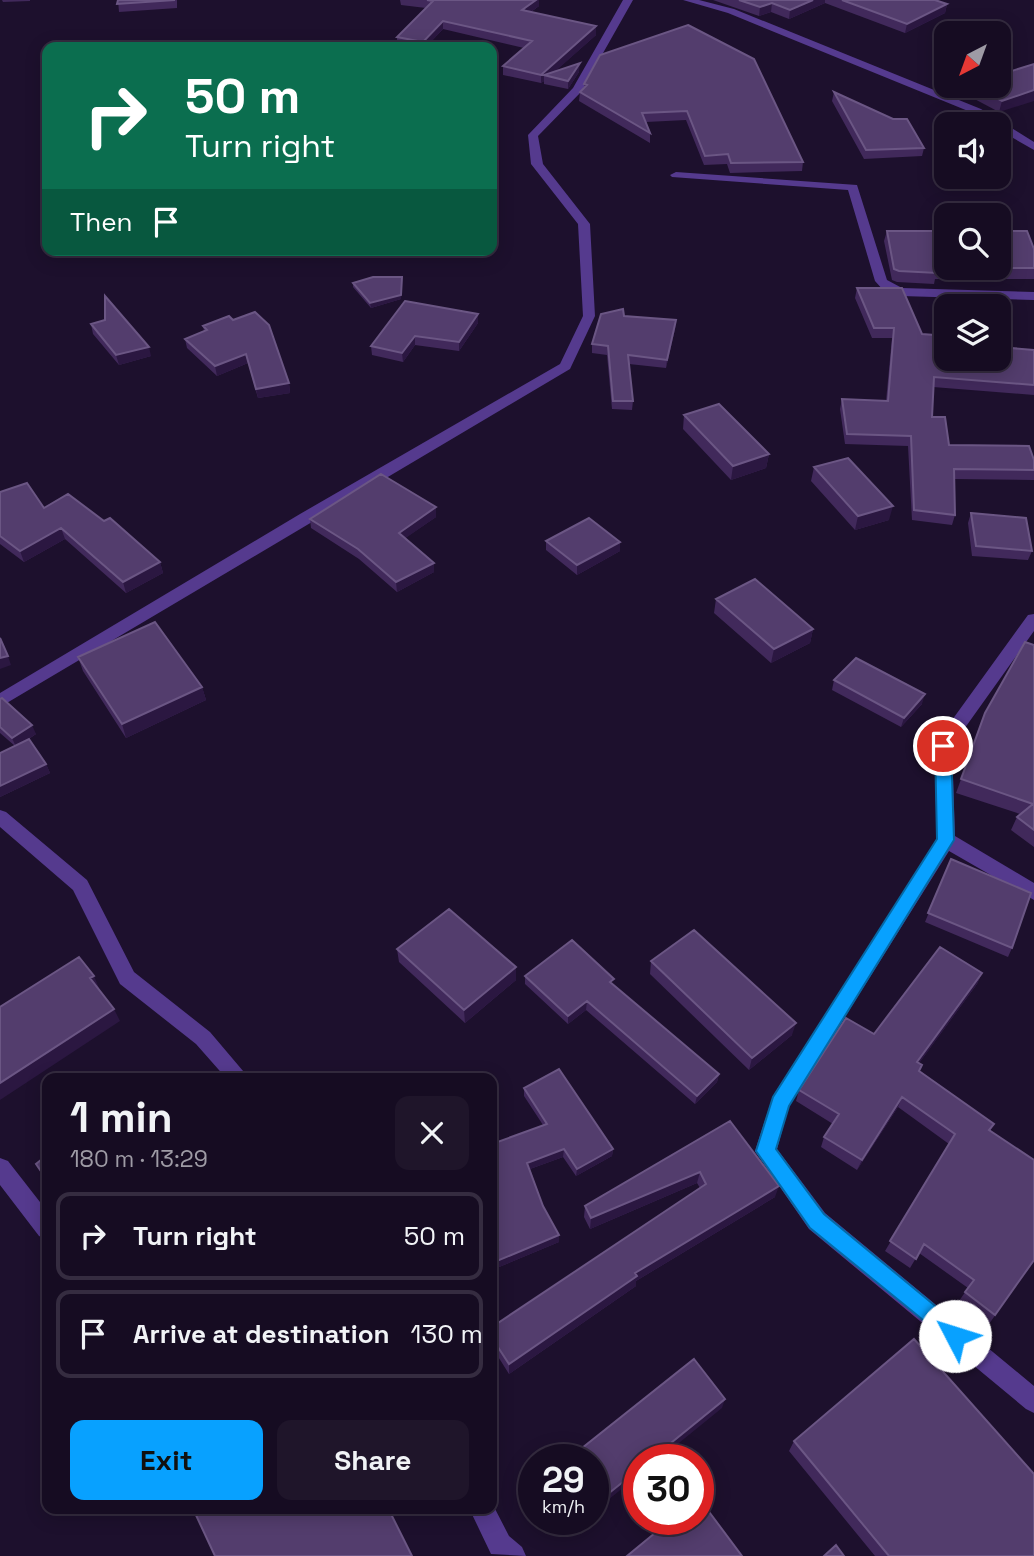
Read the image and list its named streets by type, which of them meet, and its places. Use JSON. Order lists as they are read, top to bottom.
{
  "north": "bottom left",
  "page": {
    "turn": ["50 m", "Turn right"],
    "then": "Then",
    "heading": ["1 min", "180 m · 13:29"],
    "list": [
      {
        "name": "Turn right",
        "value": "50 m"
      },
      {
        "name": "Arrive at destination",
        "value": "130 m"
      }
    ],
    "buttons": ["Exit", "Share"],
    "speed": "29 km/h",
    "limit": "30"
  }
}
